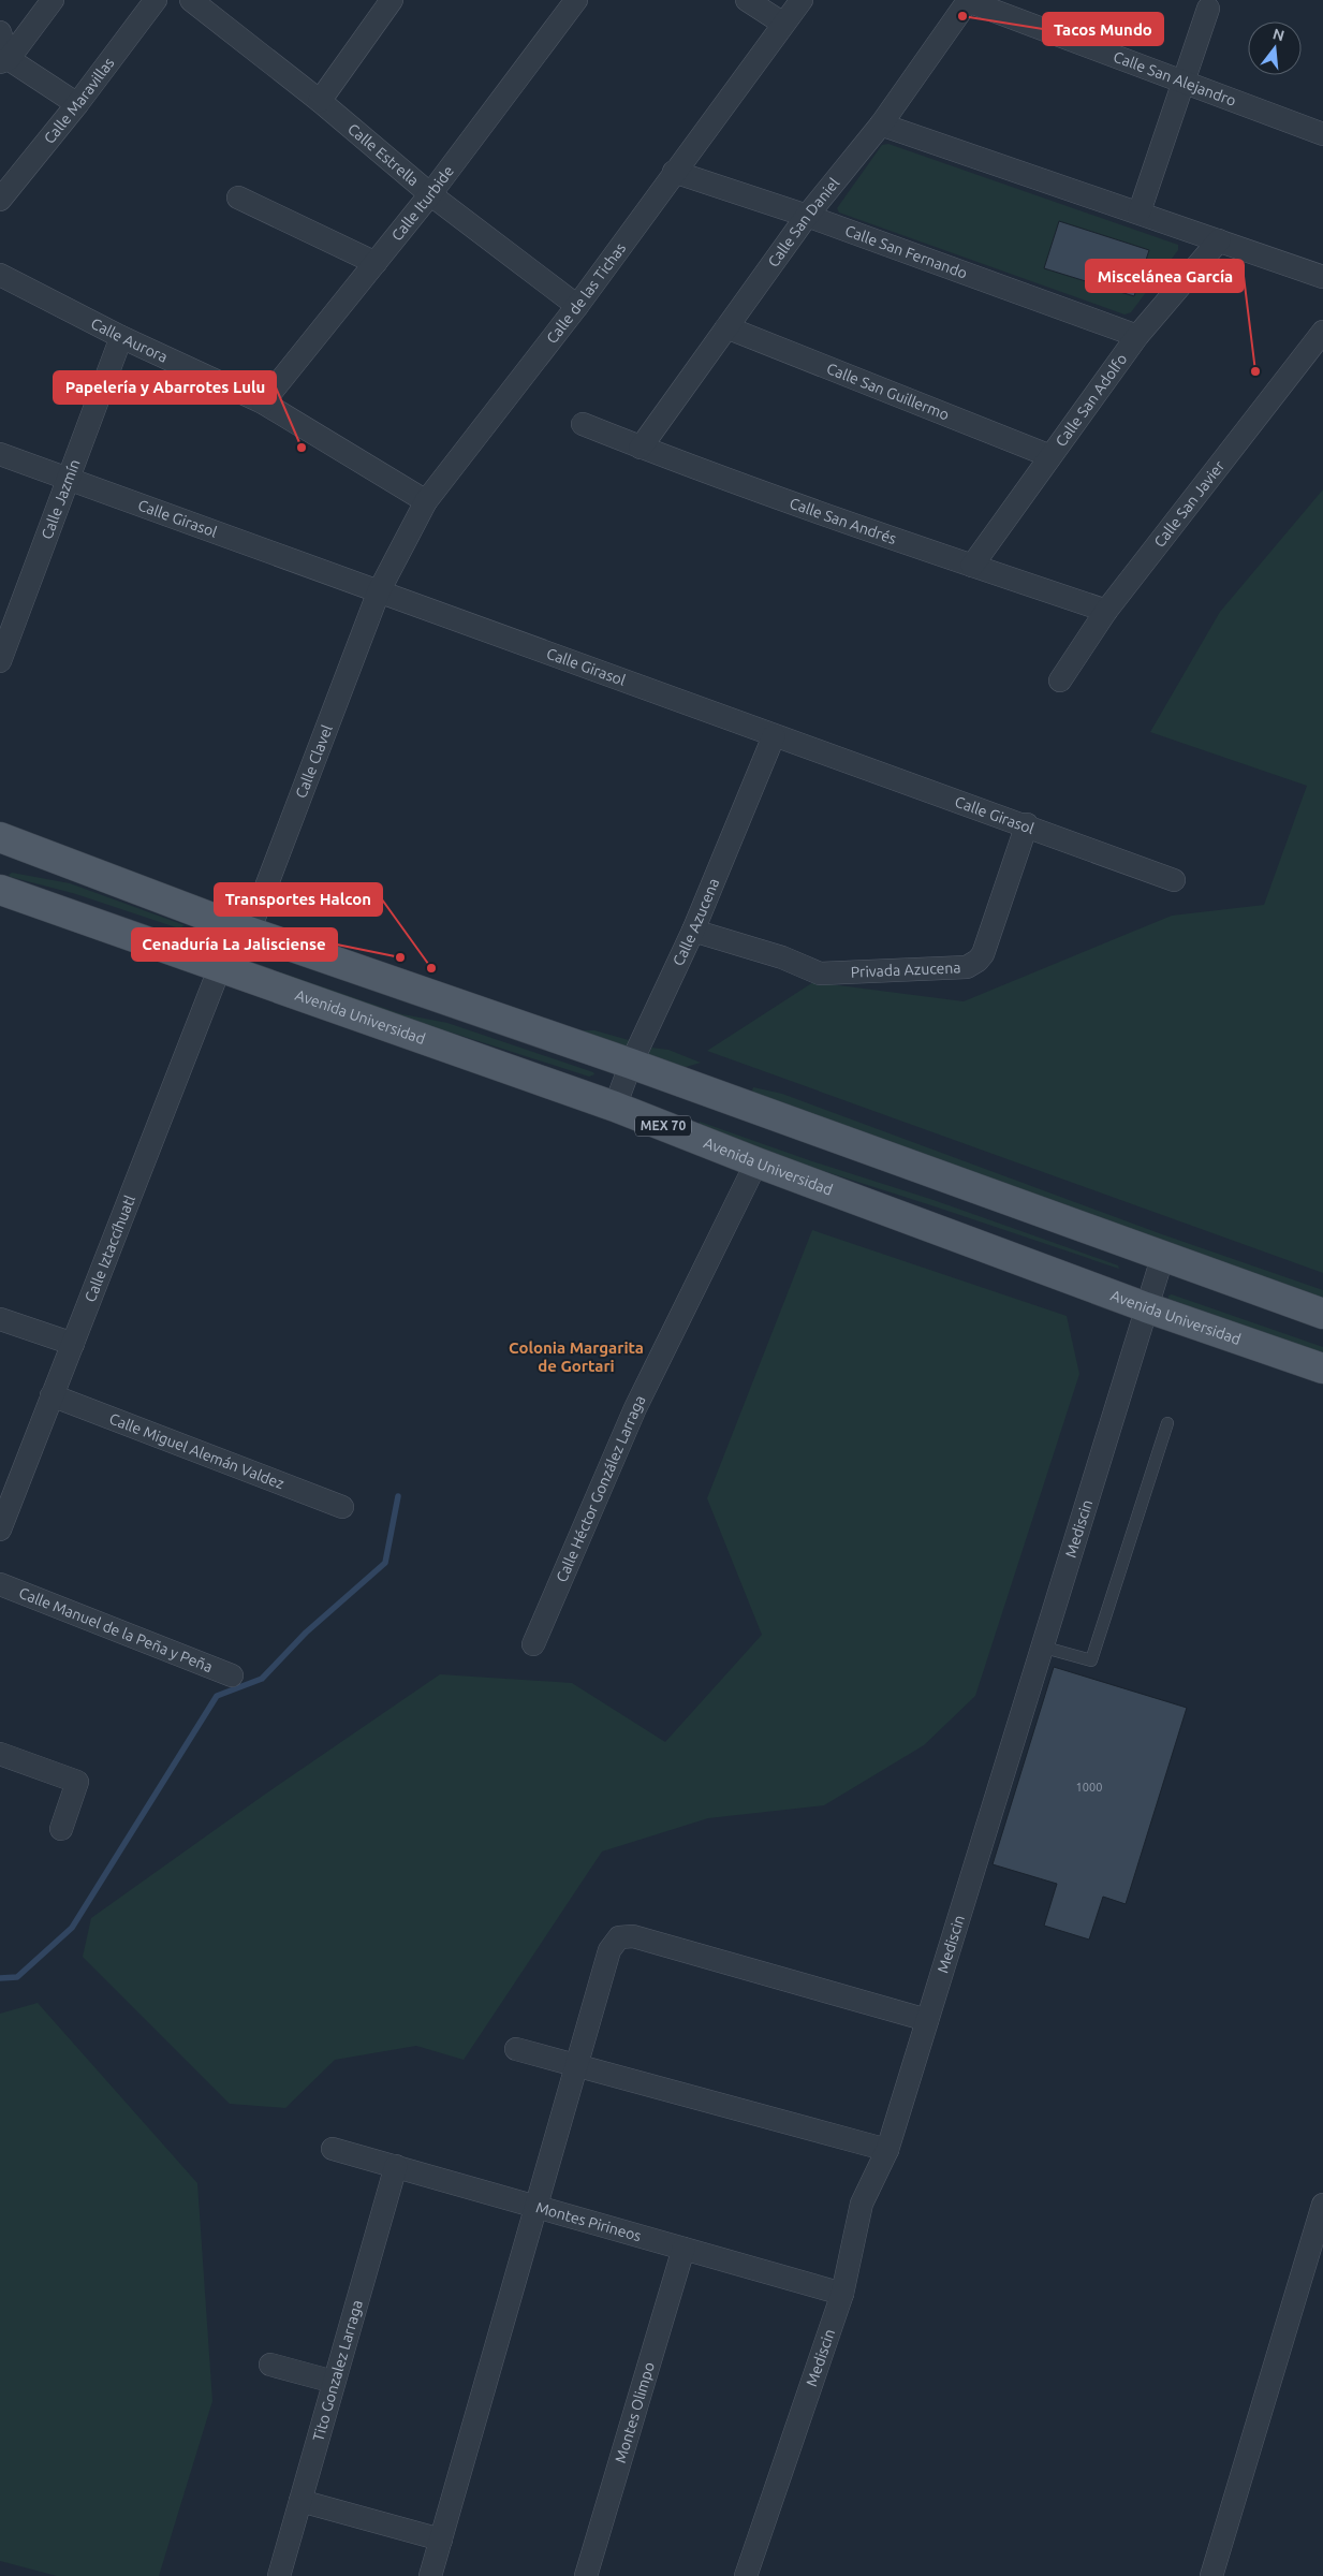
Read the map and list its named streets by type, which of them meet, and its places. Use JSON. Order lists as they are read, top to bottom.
{
  "streets": {
    "main road": ["Avenida Universidad", "MEX 70"],
    "street": [
      "Calle San Alejandro",
      "Calle Maravillas",
      "Calle Estrella",
      "Calle Iturbide",
      "Calle San Daniel",
      "Calle San Fernando",
      "Calle de las Tichas",
      "Calle Aurora",
      "Calle San Guillermo",
      "Calle San Adolfo",
      "Calle Jazmín",
      "Calle San Javier",
      "Calle Girasol",
      "Calle San Andrés",
      "Calle Clavel",
      "Calle Azucena",
      "Privada Azucena",
      "Calle Iztaccíhuatl",
      "Calle Miguel Alemán Valdez",
      "Calle Héctor González Larraga",
      "Mediscin",
      "Calle Manuel de la Peña y Peña",
      "Montes Pirineos",
      "Tito Gonzalez Larraga",
      "Montes Olimpo"
    ]
  },
  "crossings": [
    ["Calle San Alejandro", "Calle San Daniel"],
    ["Calle Estrella", "Calle Iturbide"],
    ["Calle Estrella", "Calle de las Tichas"],
    ["Calle Iturbide", "Calle Aurora"],
    ["Calle San Daniel", "Calle San Fernando"],
    ["Calle San Daniel", "Calle San Guillermo"],
    ["Calle San Daniel", "Calle San Andrés"],
    ["Calle San Fernando", "Calle de las Tichas"],
    ["Calle San Fernando", "Calle San Adolfo"],
    ["Calle de las Tichas", "Calle Aurora"],
    ["Calle de las Tichas", "Calle Girasol"],
    ["Calle de las Tichas", "Calle Clavel"],
    ["Calle Aurora", "Calle Jazmín"],
    ["Calle San Guillermo", "Calle San Adolfo"],
    ["Calle San Adolfo", "Calle San Andrés"],
    ["Calle Jazmín", "Calle Girasol"],
    ["Calle San Javier", "Calle San Andrés"],
    ["Calle Girasol", "Calle Clavel"],
    ["Calle Girasol", "Calle Azucena"],
    ["Calle Girasol", "Privada Azucena"],
    ["Calle Clavel", "Avenida Universidad"],
    ["Calle Clavel", "Calle Iztaccíhuatl"],
    ["Calle Azucena", "Privada Azucena"],
    ["Calle Azucena", "Avenida Universidad"],
    ["Avenida Universidad", "Calle Iztaccíhuatl"],
    ["Avenida Universidad", "Calle Héctor González Larraga"],
    ["Avenida Universidad", "Mediscin"],
    ["Calle Iztaccíhuatl", "Calle Miguel Alemán Valdez"],
    ["Mediscin", "Montes Pirineos"],
    ["Montes Pirineos", "Tito Gonzalez Larraga"],
    ["Montes Pirineos", "Montes Olimpo"]
  ],
  "districts": ["Colonia Margarita de Gortari"],
  "places": [
    "Tacos Mundo",
    "Miscelánea García",
    "Papelería y Abarrotes Lulu",
    "Cenaduría La Jalisciense",
    "Transportes Halcon"
  ],
  "house_numbers": ["1000"],
  "north": "top"
}
